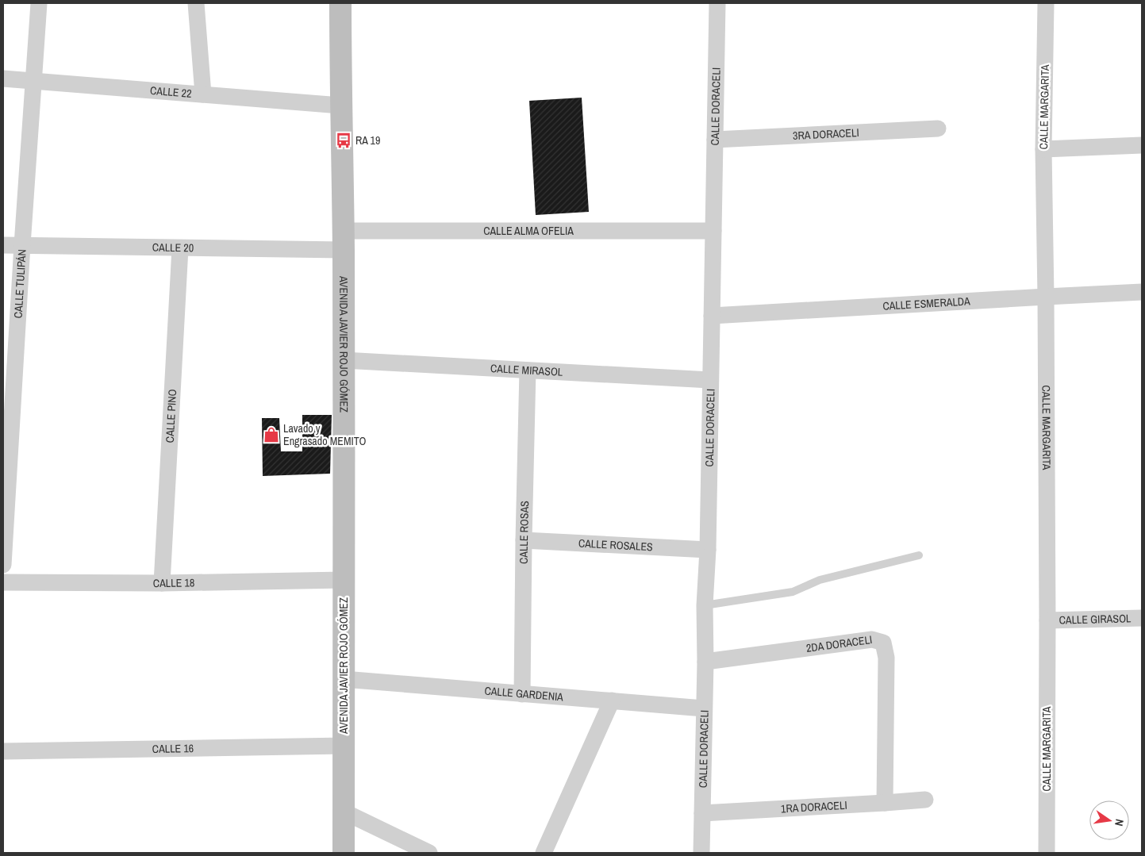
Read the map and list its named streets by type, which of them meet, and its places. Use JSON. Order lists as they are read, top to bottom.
{
  "streets": {
    "street": [
      "CALLE 22",
      "CALLE DORACELI",
      "CALLE MARGARITA",
      "3RA DORACELI",
      "CALLE ALMA OFELIA",
      "CALLE 20",
      "CALLE TULIPÁN",
      "CALLE ESMERALDA",
      "AVENIDA JAVIER ROJO GÓMEZ",
      "CALLE MIRASOL",
      "CALLE PINO",
      "CALLE ROSAS",
      "CALLE ROSALES",
      "CALLE 18",
      "CALLE GIRASOL",
      "2DA DORACELI",
      "CALLE GARDENIA",
      "CALLE 16",
      "1RA DORACELI"
    ]
  },
  "crossings": [
    ["CALLE 22", "CALLE TULIPÁN"],
    ["CALLE 22", "AVENIDA JAVIER ROJO GÓMEZ"],
    ["CALLE DORACELI", "3RA DORACELI"],
    ["CALLE DORACELI", "CALLE ALMA OFELIA"],
    ["CALLE DORACELI", "CALLE ESMERALDA"],
    ["CALLE DORACELI", "CALLE MIRASOL"],
    ["CALLE DORACELI", "CALLE ROSALES"],
    ["CALLE DORACELI", "2DA DORACELI"],
    ["CALLE DORACELI", "CALLE GARDENIA"],
    ["CALLE DORACELI", "1RA DORACELI"],
    ["CALLE MARGARITA", "CALLE ESMERALDA"],
    ["CALLE MARGARITA", "CALLE GIRASOL"],
    ["CALLE ALMA OFELIA", "CALLE 20"],
    ["CALLE ALMA OFELIA", "AVENIDA JAVIER ROJO GÓMEZ"],
    ["CALLE 20", "CALLE TULIPÁN"],
    ["CALLE 20", "AVENIDA JAVIER ROJO GÓMEZ"],
    ["CALLE 20", "CALLE PINO"],
    ["AVENIDA JAVIER ROJO GÓMEZ", "CALLE MIRASOL"],
    ["AVENIDA JAVIER ROJO GÓMEZ", "CALLE 18"],
    ["AVENIDA JAVIER ROJO GÓMEZ", "CALLE GARDENIA"],
    ["AVENIDA JAVIER ROJO GÓMEZ", "CALLE 16"],
    ["CALLE MIRASOL", "CALLE ROSAS"],
    ["CALLE PINO", "CALLE 18"],
    ["CALLE ROSAS", "CALLE ROSALES"],
    ["CALLE ROSAS", "CALLE GARDENIA"],
    ["2DA DORACELI", "1RA DORACELI"]
  ],
  "places": {
    "bus stop": ["RA 19"],
    "shop": ["Lavado y Engrasado MEMITO"]
  },
  "north": "right"
}
